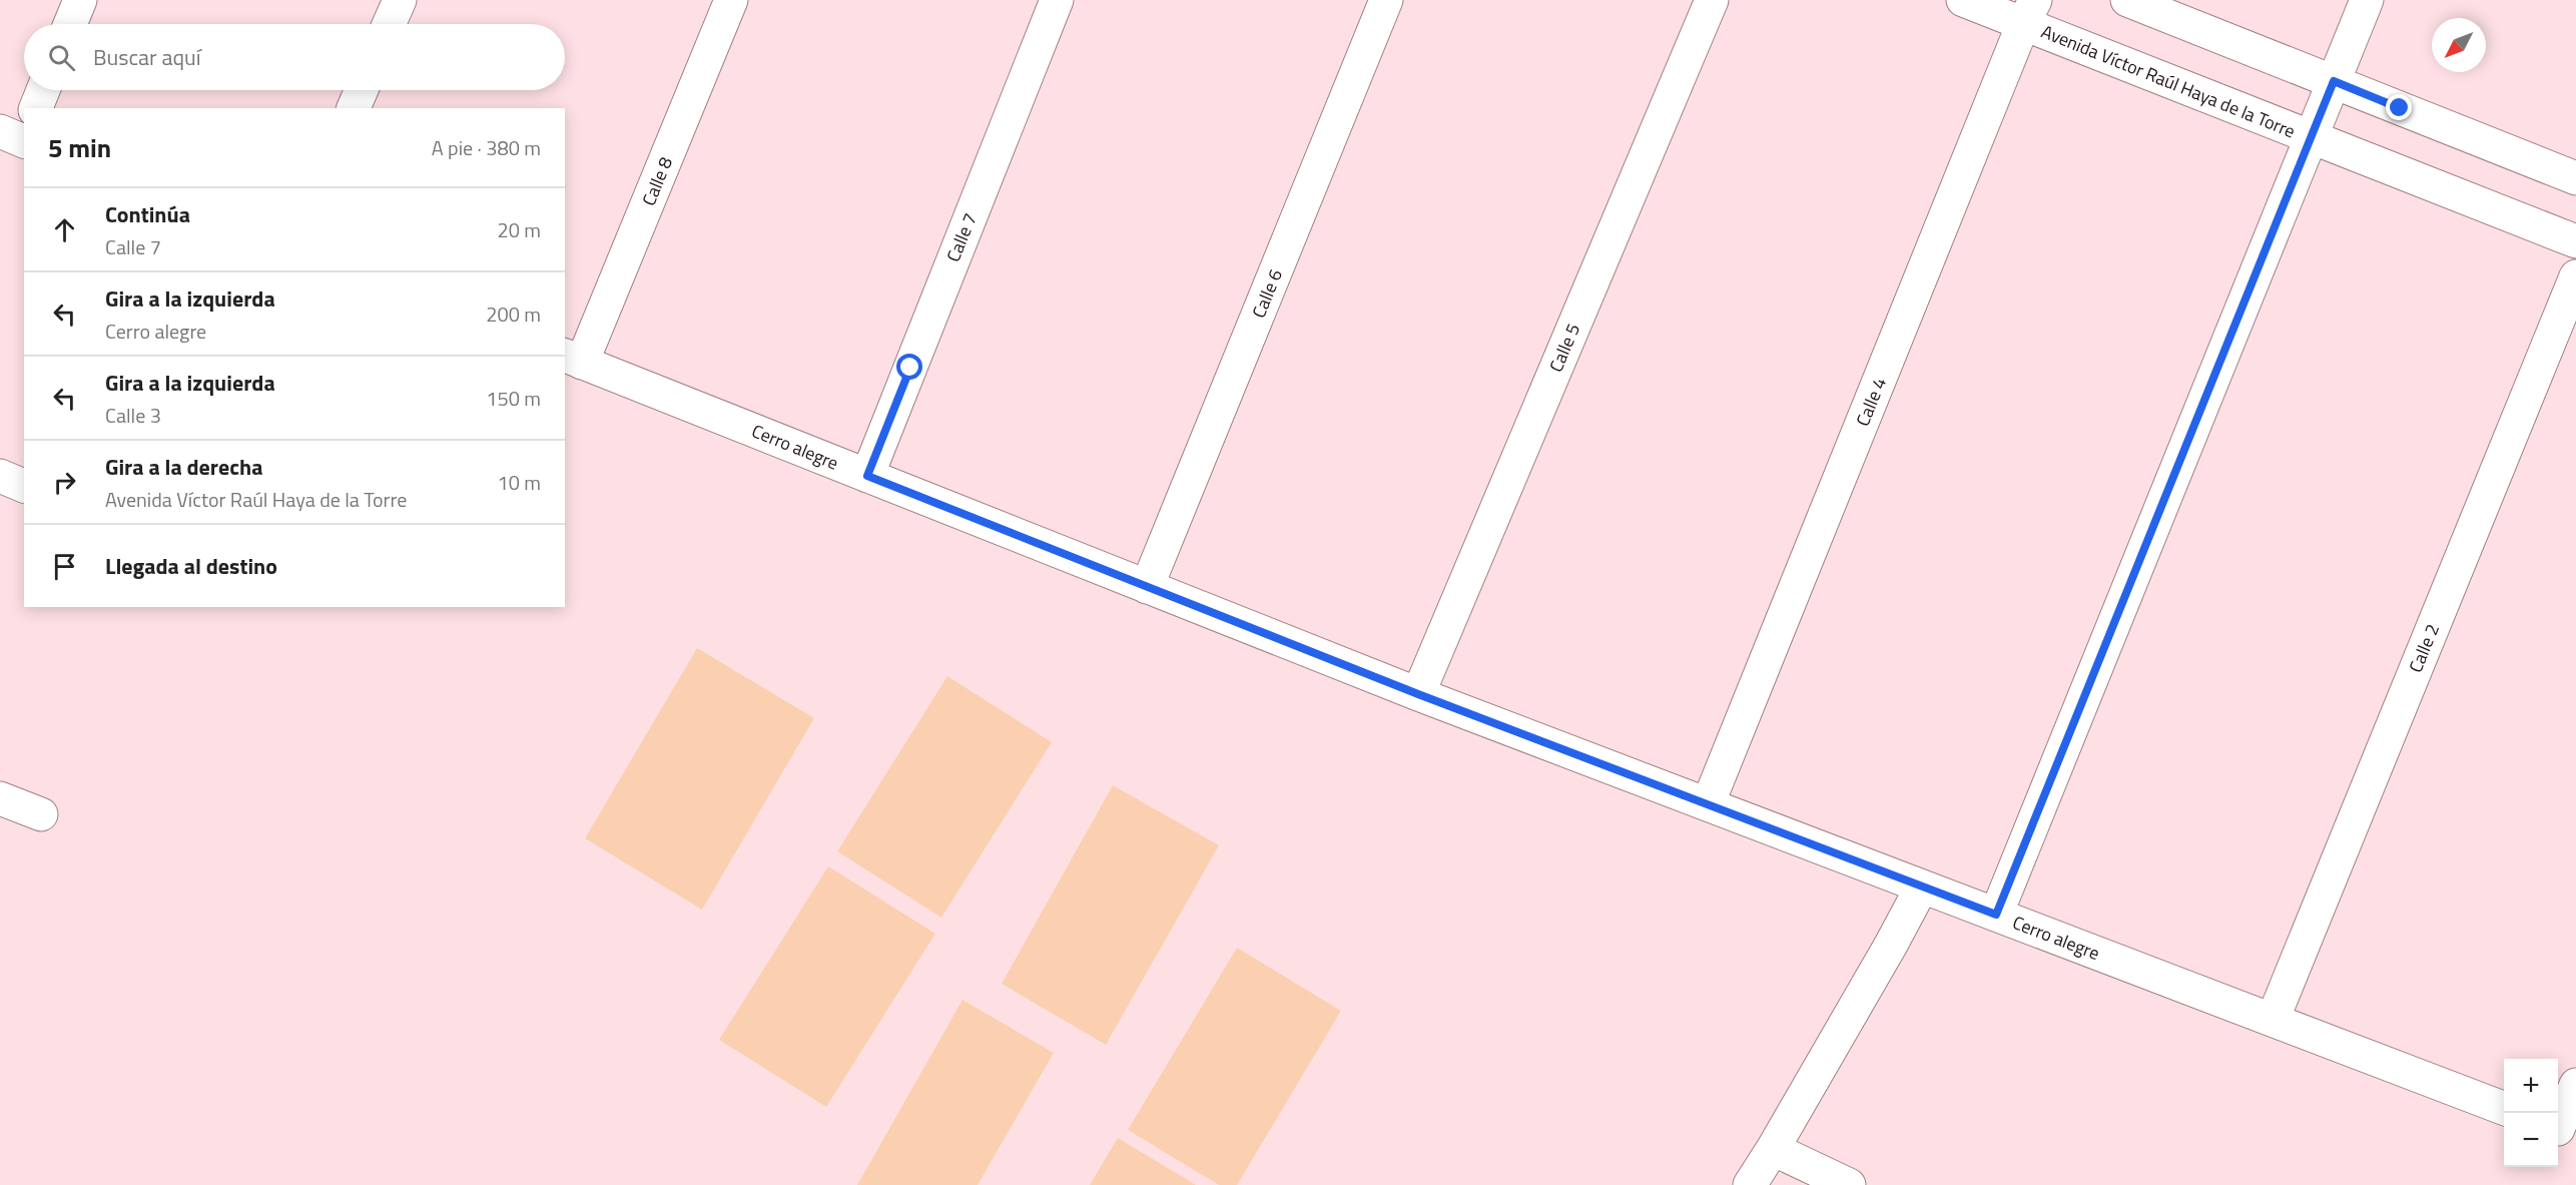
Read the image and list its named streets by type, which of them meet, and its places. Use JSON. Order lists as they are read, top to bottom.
{
  "streets": {
    "street": [
      "Avenida Víctor Raúl Haya de la Torre",
      "Calle 8",
      "Calle 7",
      "Calle 6",
      "Calle 5",
      "Calle 4",
      "Cerro alegre",
      "Calle 2"
    ]
  },
  "crossings": [
    ["Avenida Víctor Raúl Haya de la Torre", "Calle 4"],
    ["Calle 8", "Cerro alegre"],
    ["Calle 7", "Cerro alegre"],
    ["Calle 6", "Cerro alegre"],
    ["Calle 5", "Cerro alegre"],
    ["Calle 4", "Cerro alegre"],
    ["Cerro alegre", "Calle 2"]
  ],
  "north": "bottom left",
  "page": {
    "search": "Buscar aquí",
    "heading": ["5 min", "A pie · 380 m"],
    "list": [
      ["Continúa", "Calle 7", "20 m"],
      ["Gira a la izquierda", "Cerro alegre", "200 m"],
      ["Gira a la izquierda", "Calle 3", "150 m"],
      ["Gira a la derecha", "Avenida Víctor Raúl Haya de la Torre", "10 m"],
      "Llegada al destino"
    ],
    "map_buttons": ["+", "−"]
  }
}
